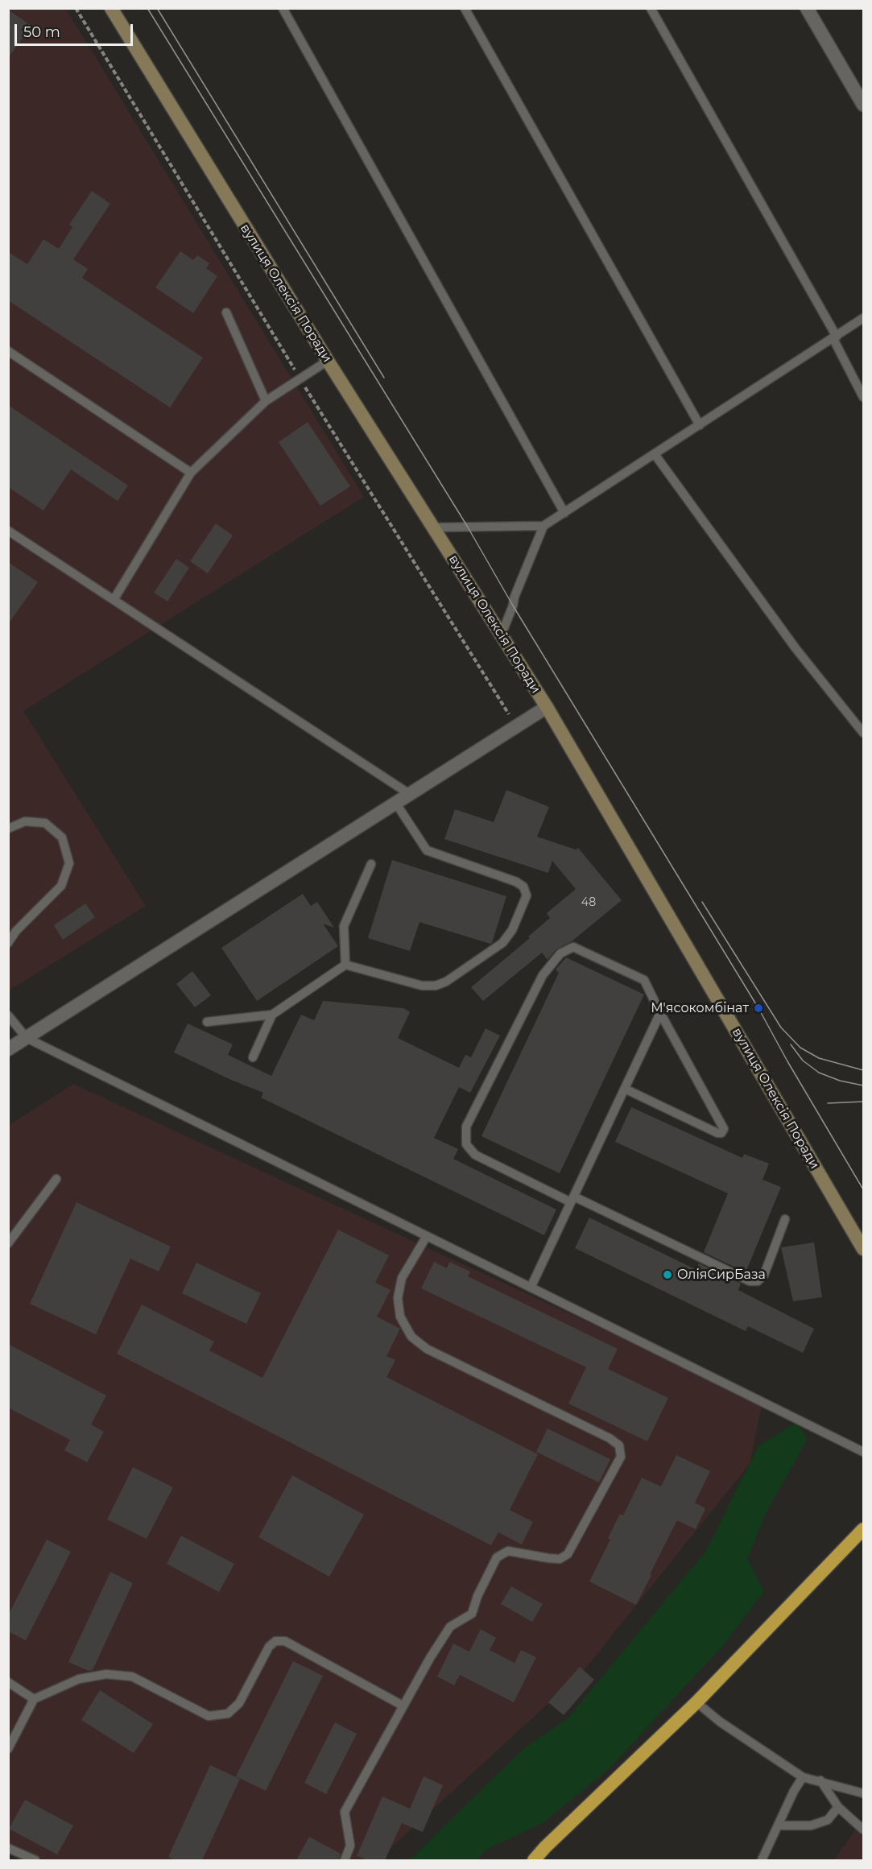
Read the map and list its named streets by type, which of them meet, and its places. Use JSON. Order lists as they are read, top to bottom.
{
  "streets": {
    "main road": ["вулиця Олексія Поради"]
  },
  "places": ["М'ясокомбінат", "ОліяСирБаза"],
  "house_numbers": ["48"],
  "scale_bar": "50 m"
}
